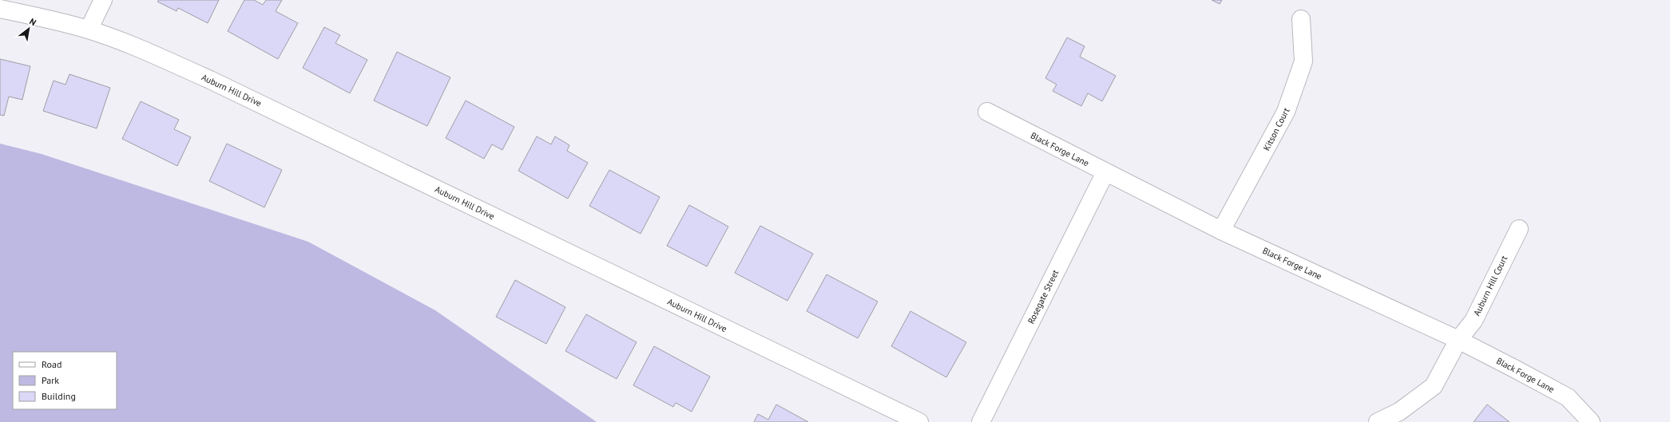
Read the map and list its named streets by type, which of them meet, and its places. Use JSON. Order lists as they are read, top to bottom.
{
  "streets": {
    "street": [
      "Auburn Hill Drive",
      "Kitson Court",
      "Black Forge Lane",
      "Auburn Hill Court",
      "Rosegate Street"
    ]
  },
  "crossings": [
    ["Kitson Court", "Black Forge Lane"],
    ["Black Forge Lane", "Auburn Hill Court"],
    ["Black Forge Lane", "Rosegate Street"]
  ],
  "legend": ["Road", "Park", "Building"],
  "north": "top right"
}
